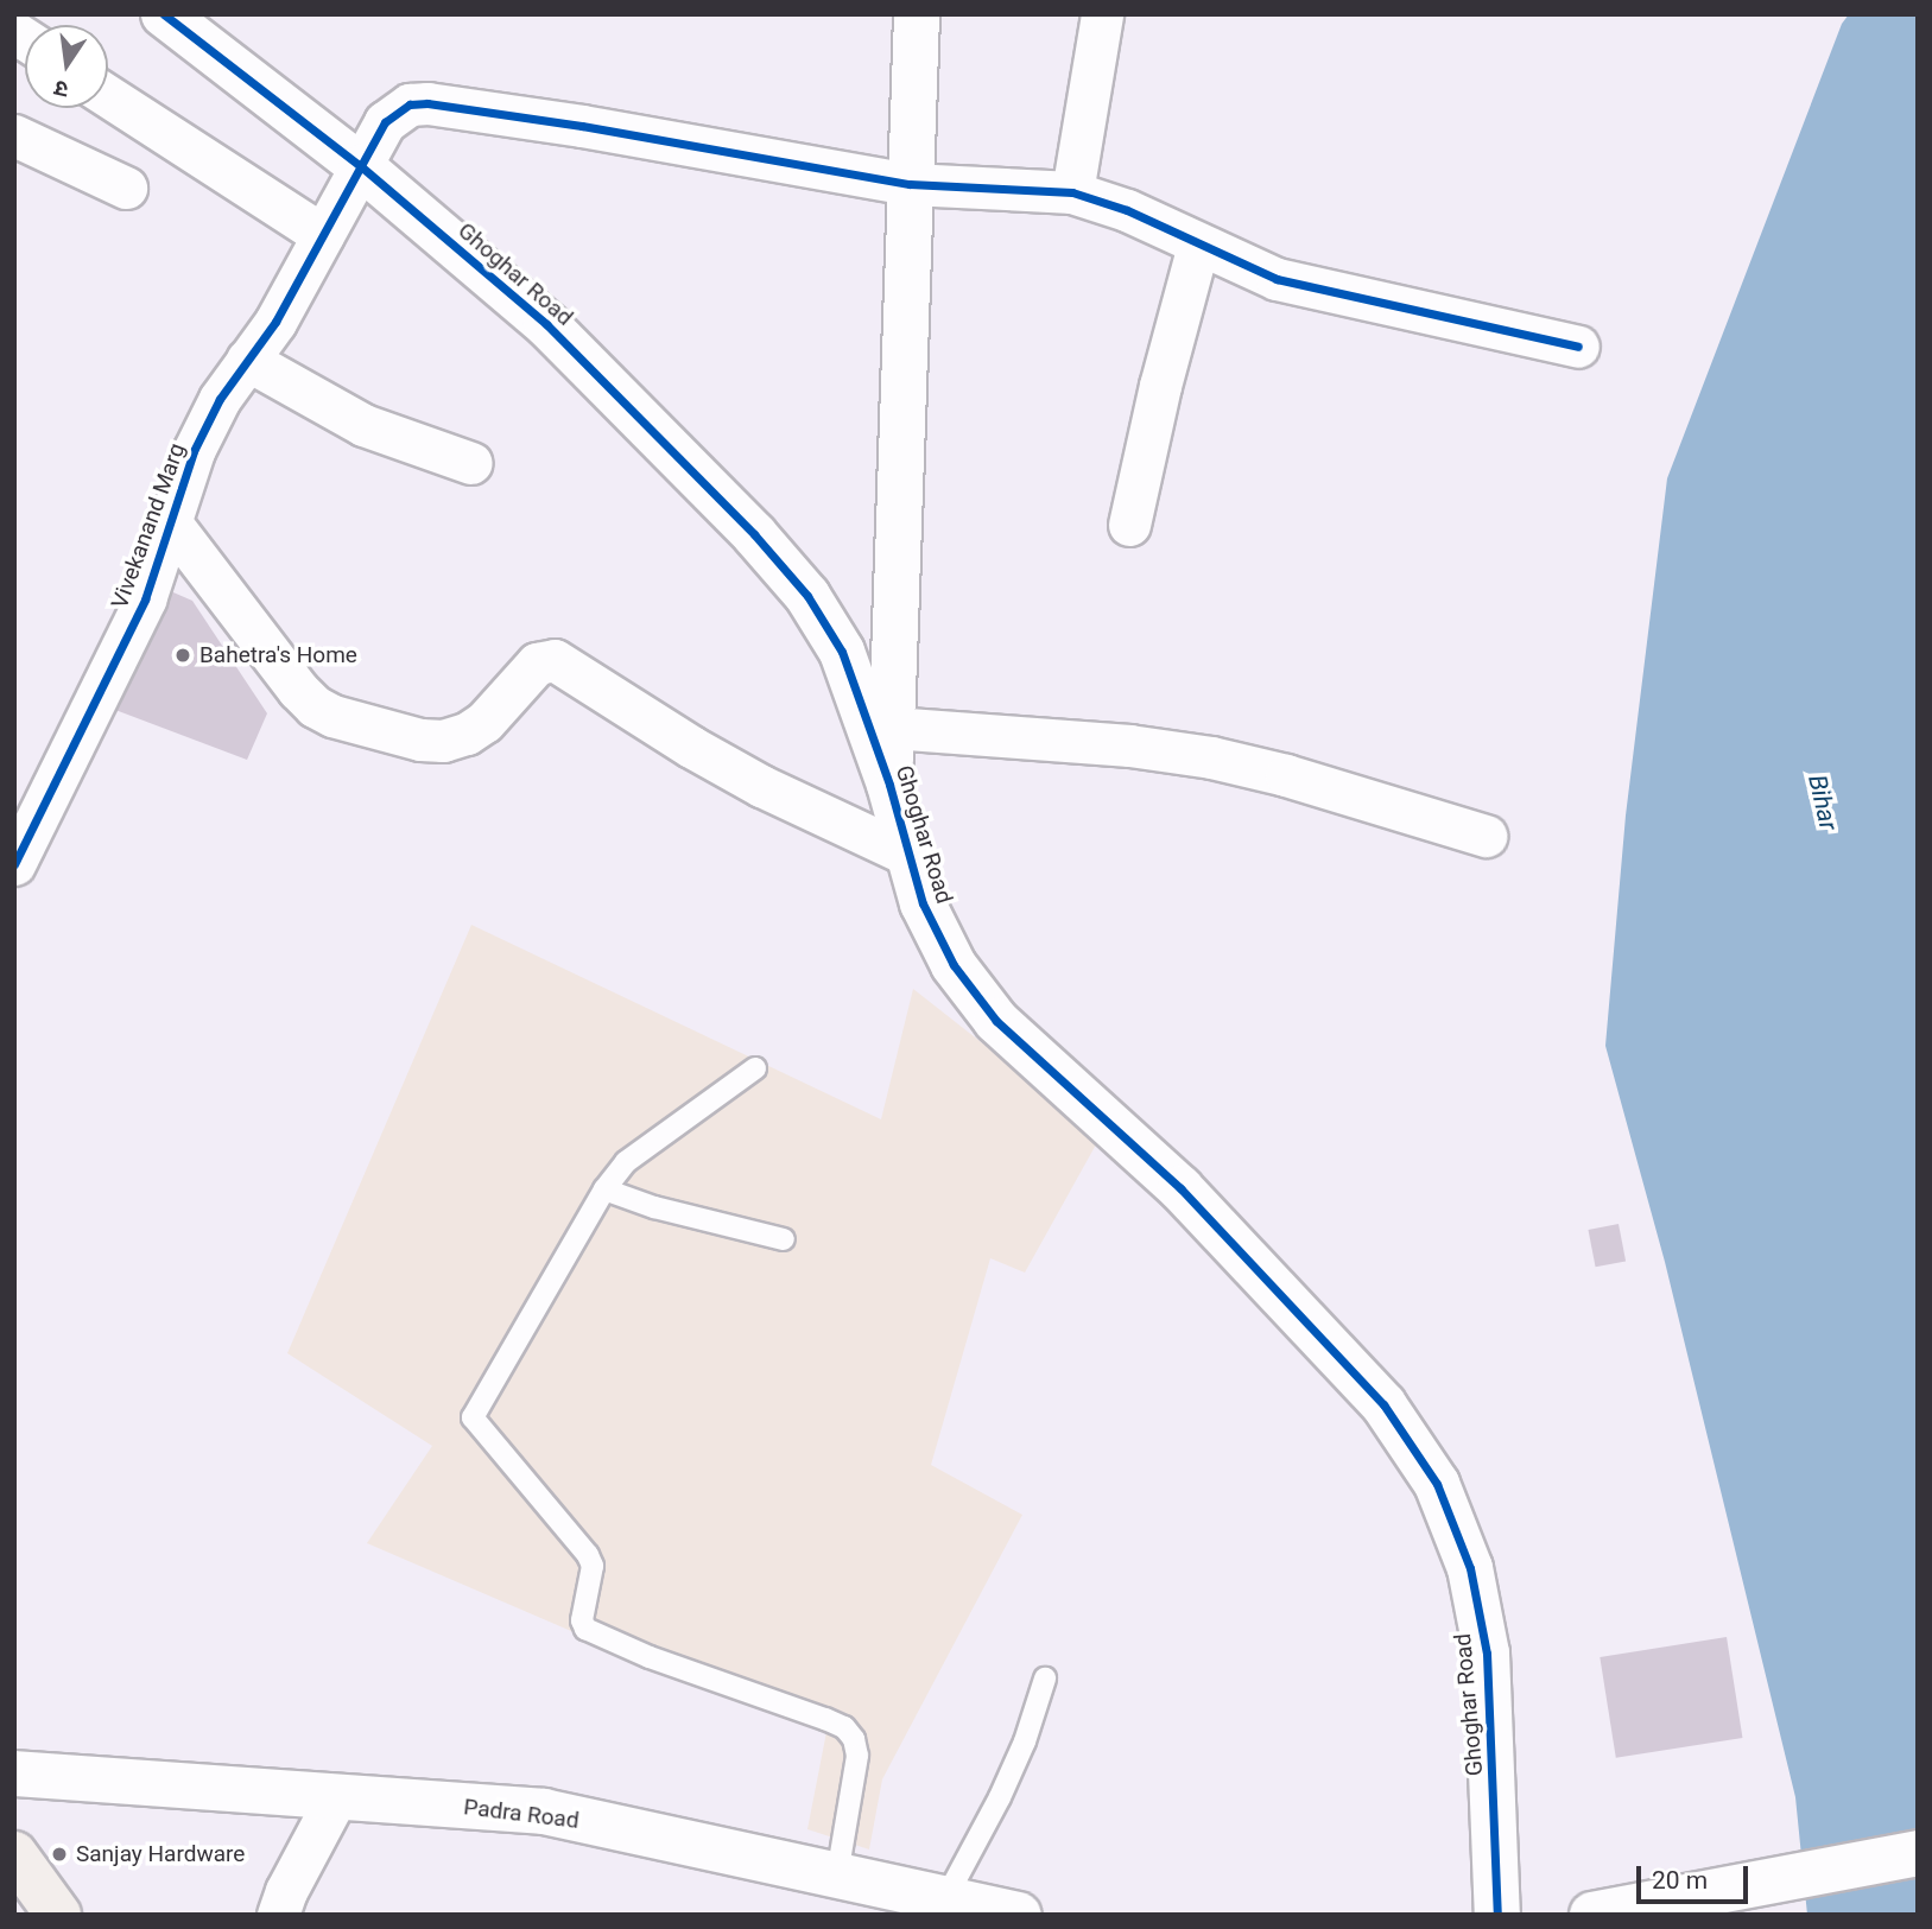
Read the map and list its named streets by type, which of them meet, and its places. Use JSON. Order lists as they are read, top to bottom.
{
  "streets": {
    "street": ["Ghoghar Road", "Vivekanand Marg", "Padra Road"]
  },
  "crossings": [
    ["Ghoghar Road", "Vivekanand Marg"]
  ],
  "water": ["Bihar"],
  "places": ["Bahetra's Home", "Sanjay Hardware"],
  "scale_bar": "20 m",
  "north": "bottom"
}
